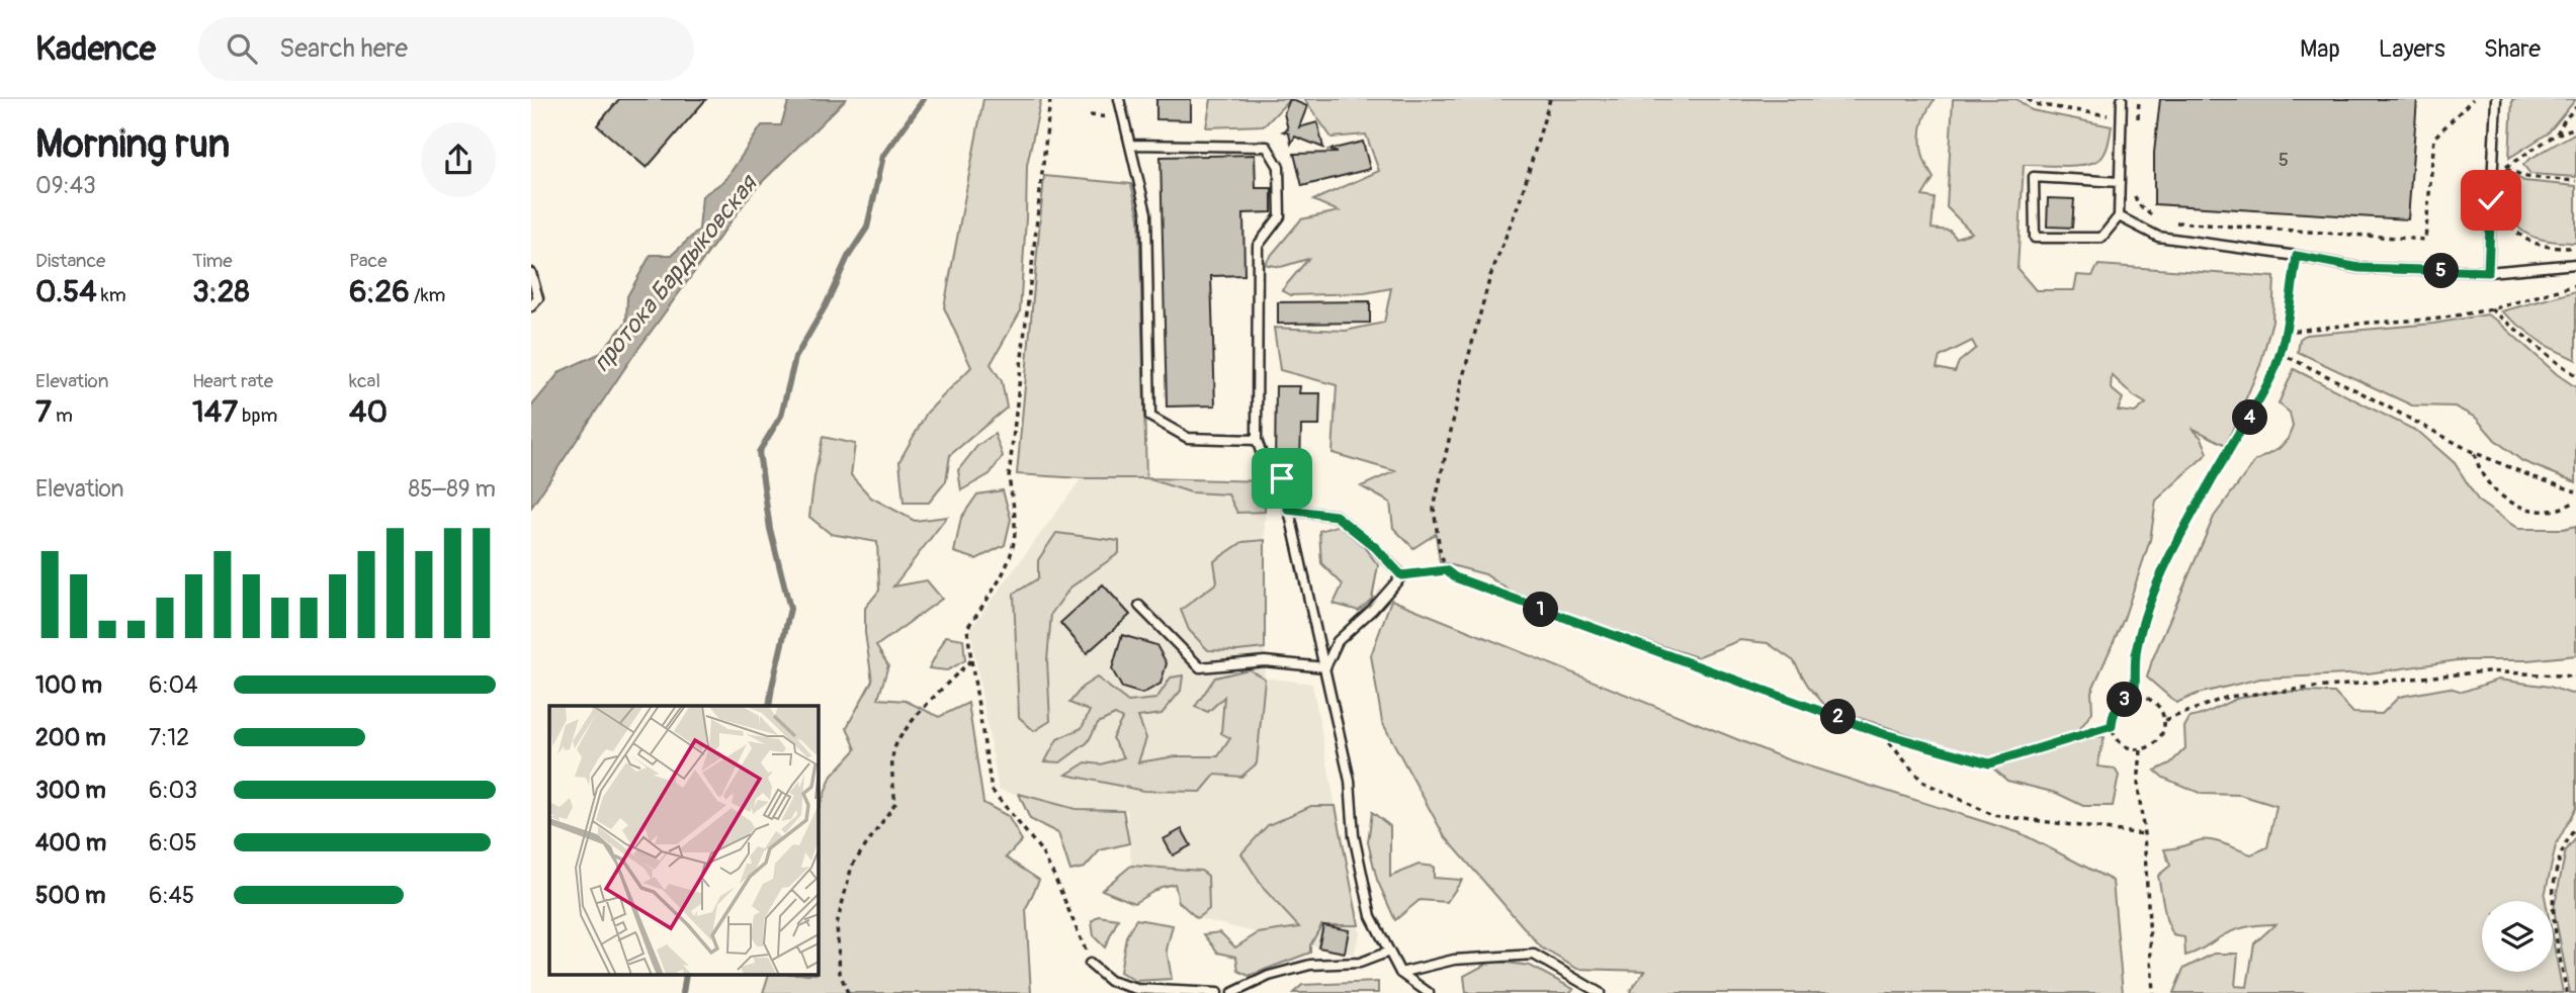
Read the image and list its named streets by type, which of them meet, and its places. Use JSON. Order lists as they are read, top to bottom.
{
  "water": ["протока Бардыковская"],
  "house_numbers": ["5"],
  "page": {
    "header": "Kadence",
    "search": "Search here",
    "nav": ["Map", "Layers", "Share"],
    "heading": ["Morning run", "09:43"],
    "stats": [
      ["Distance", "0.54 km"],
      ["Time", "3:28"],
      ["Pace", "6:26 /km"],
      ["Elevation", "7 m"],
      ["Heart rate", "147 bpm"],
      ["kcal", "40"]
    ],
    "pins": [
      "5",
      "4",
      "1",
      "3",
      "2"
    ],
    "chart": ["Elevation", "85–89 m"],
    "list": [
      {
        "name": "100 m",
        "note": "6:04"
      },
      {
        "name": "200 m",
        "note": "7:12"
      },
      {
        "name": "300 m",
        "note": "6:03"
      },
      {
        "name": "400 m",
        "note": "6:05"
      },
      {
        "name": "500 m",
        "note": "6:45"
      }
    ]
  }
}
